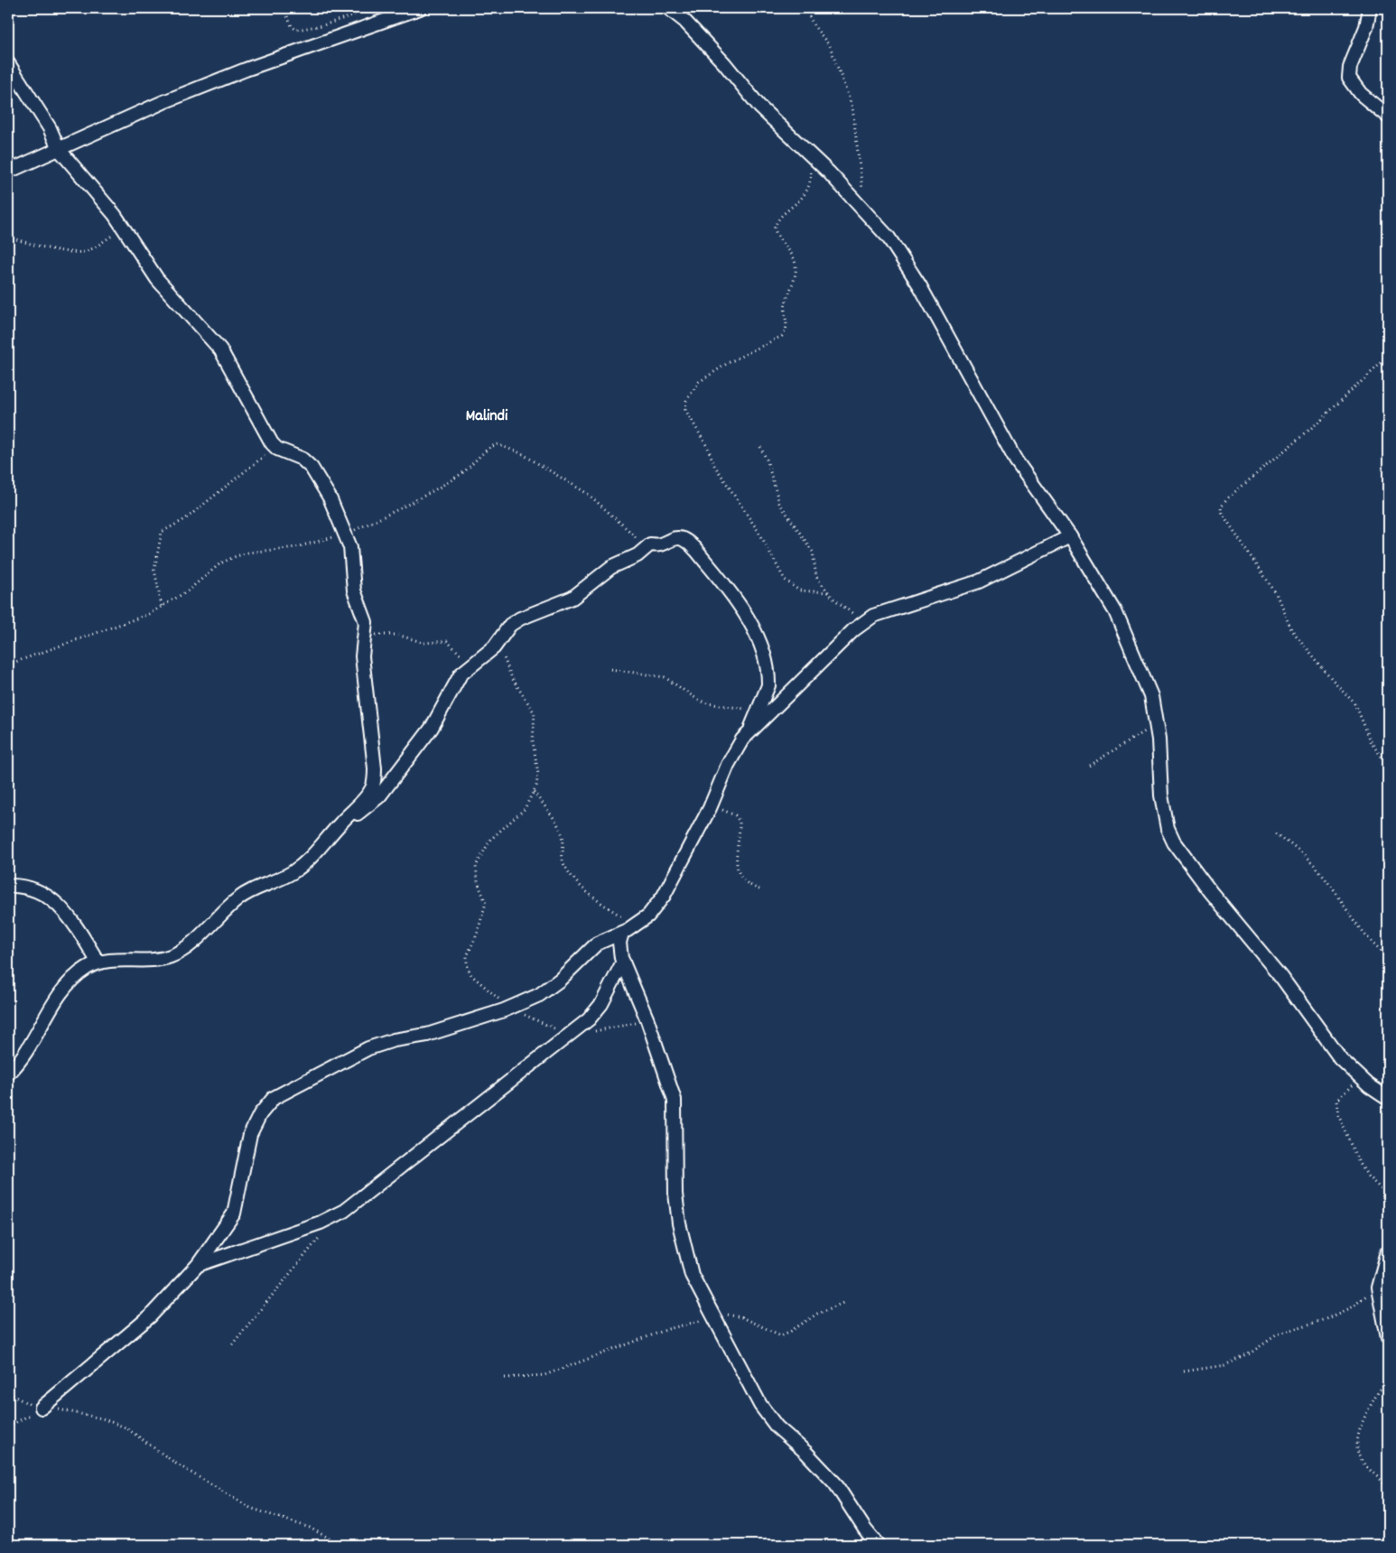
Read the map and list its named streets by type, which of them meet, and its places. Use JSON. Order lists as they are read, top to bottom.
{
  "districts": ["Malindi"]
}
